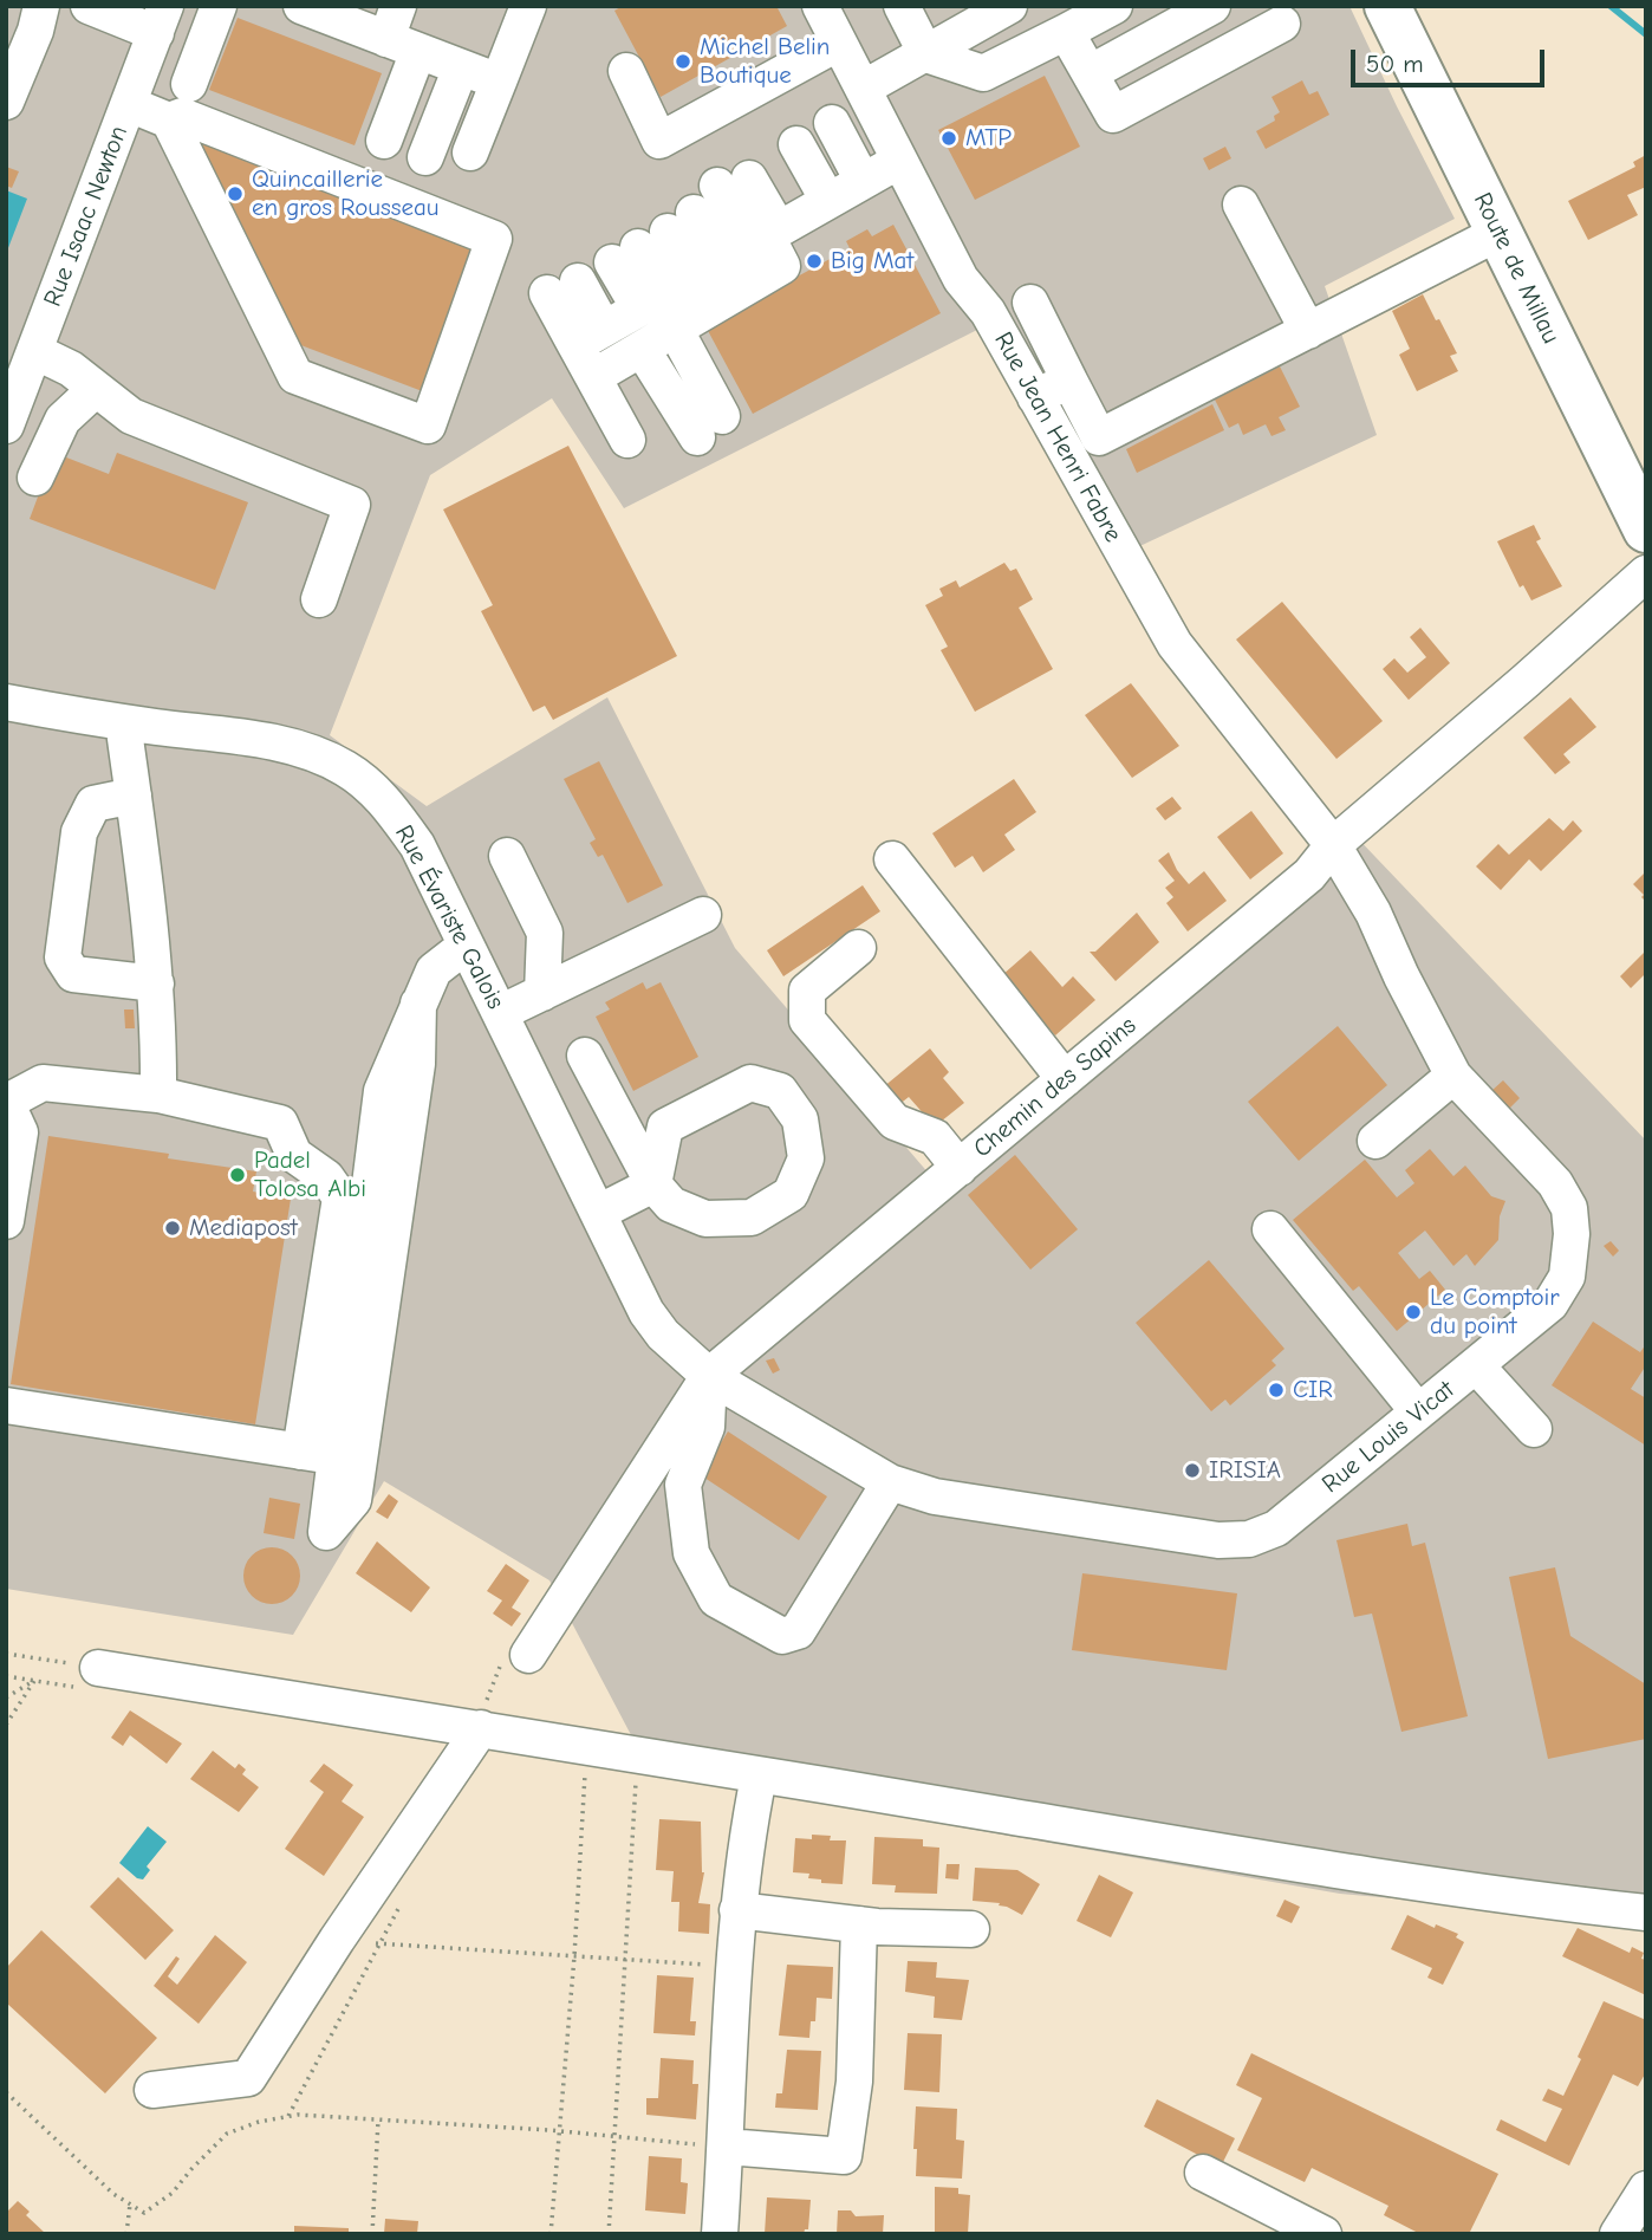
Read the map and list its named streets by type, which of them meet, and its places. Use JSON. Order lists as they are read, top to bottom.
{
  "streets": {
    "main road": ["Route de Millau"],
    "street": [
      "Rue Isaac Newton",
      "Rue Jean Henri Fabre",
      "Rue Évariste Galois",
      "Chemin des Sapins",
      "Rue Louis Vicat"
    ]
  },
  "crossings": [
    ["Rue Jean Henri Fabre", "Chemin des Sapins"],
    ["Rue Jean Henri Fabre", "Rue Louis Vicat"],
    ["Rue Évariste Galois", "Chemin des Sapins"],
    ["Rue Évariste Galois", "Rue Louis Vicat"],
    ["Chemin des Sapins", "Rue Louis Vicat"]
  ],
  "places": [
    "Michel Belin Boutique",
    "MTP",
    "Quincaillerie en gros Rousseau",
    "Big Mat",
    "Padel Tolosa Albi",
    "Mediapost",
    "Le Comptoir du point",
    "CIR",
    "IRISIA"
  ],
  "scale_bar": "50 m"
}
